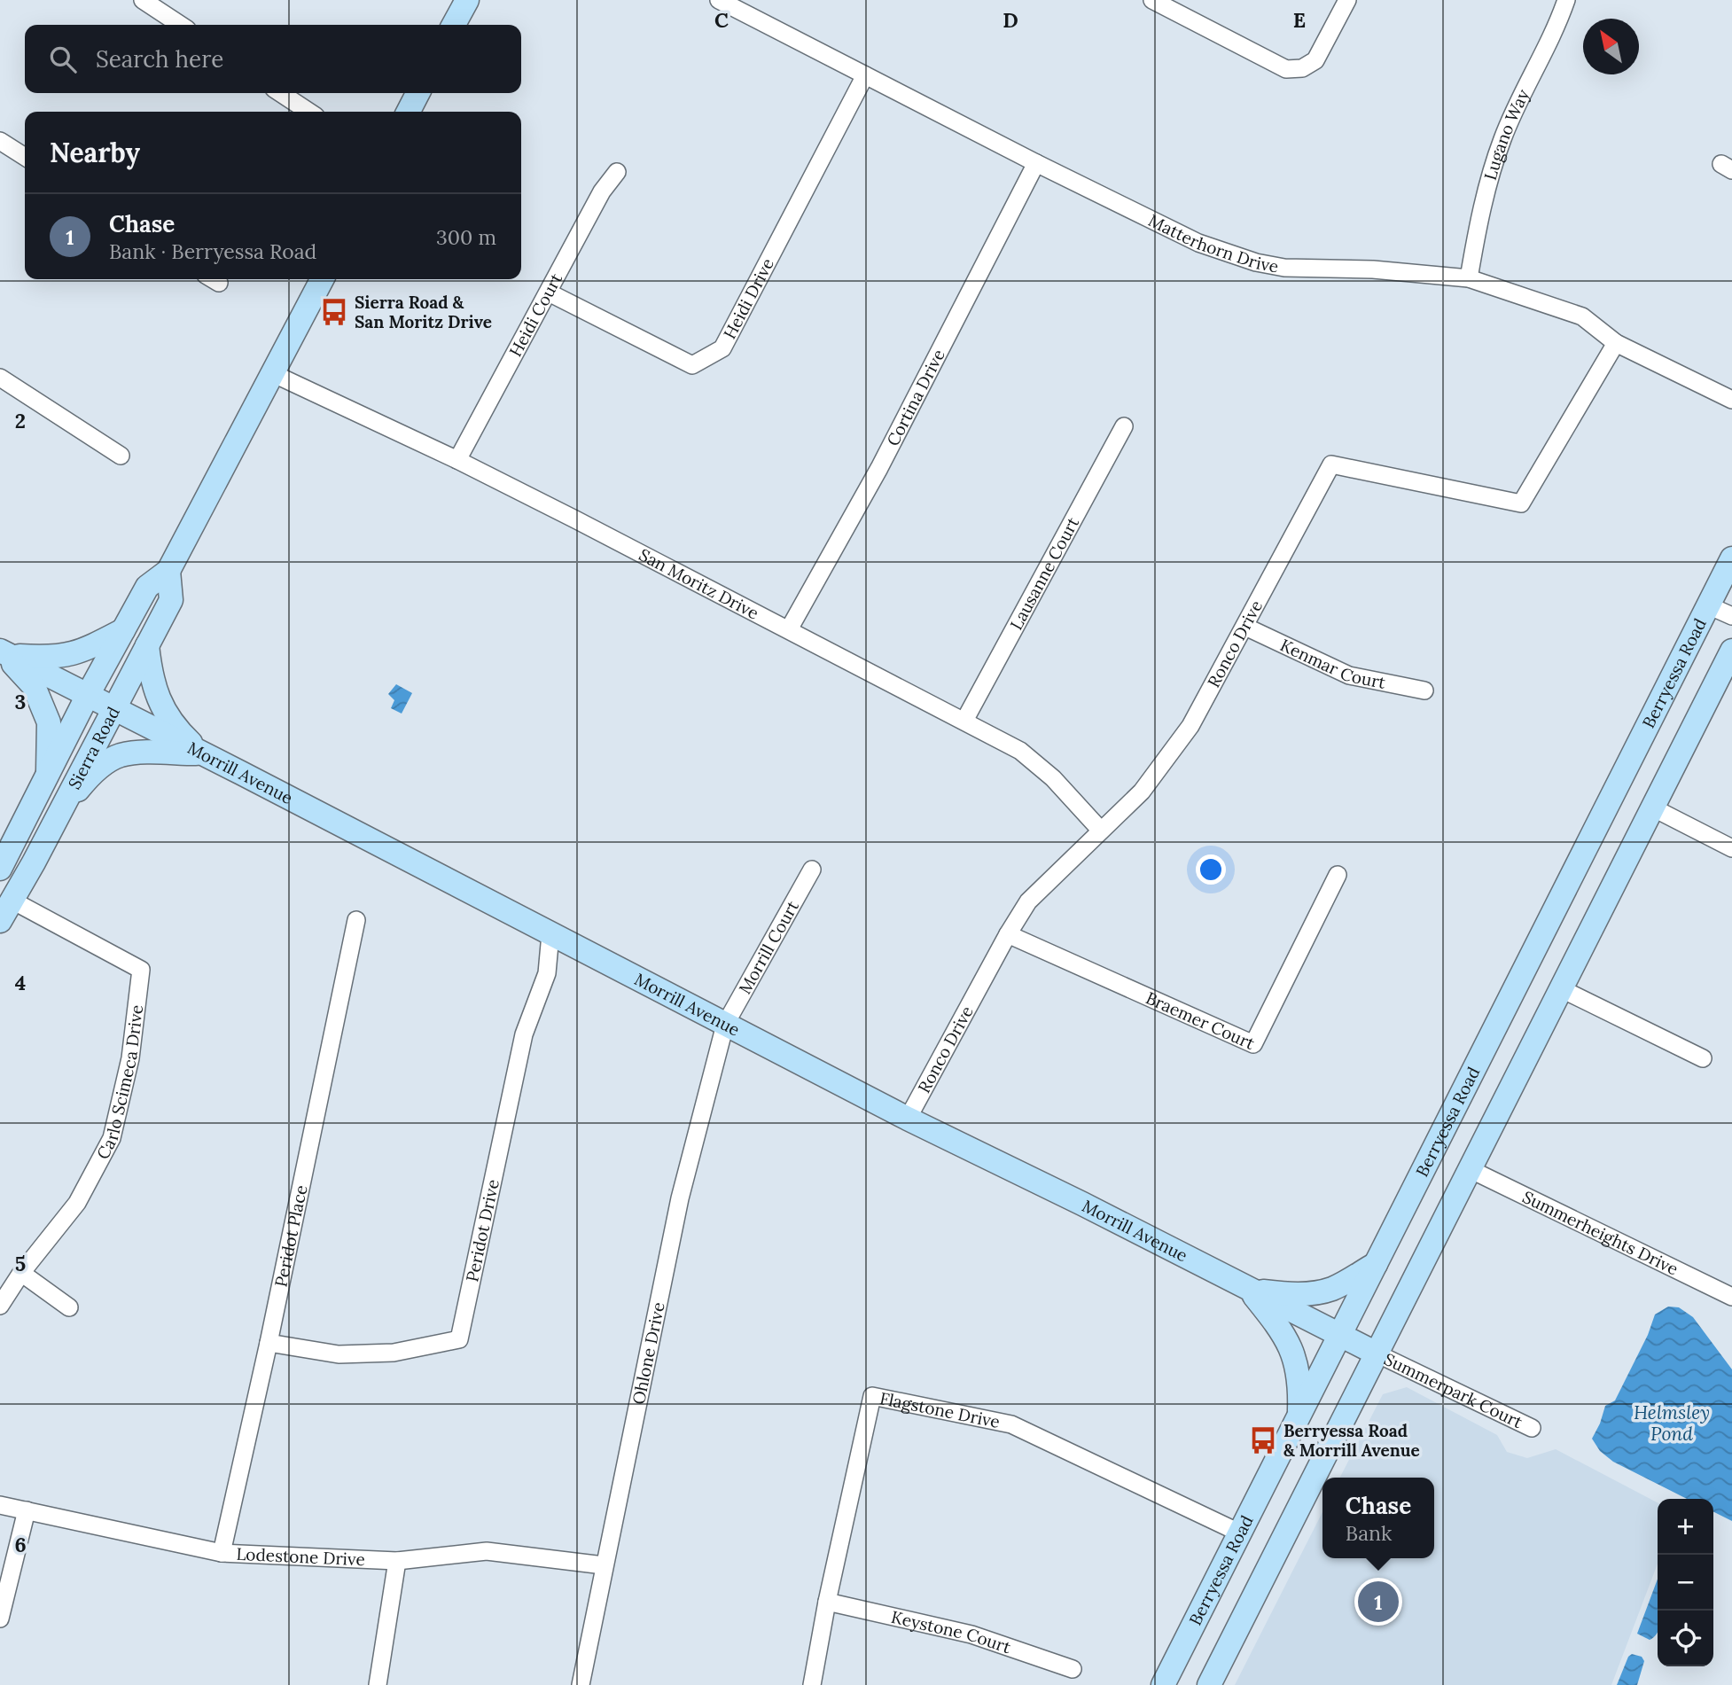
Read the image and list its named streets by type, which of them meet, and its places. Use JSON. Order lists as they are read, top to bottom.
{
  "streets": {
    "street": [
      "Lugano Way",
      "Matterhorn Drive",
      "Heidi Drive",
      "Heidi Court",
      "Cortina Drive",
      "Lausanne Court",
      "San Moritz Drive",
      "Ronco Drive",
      "Kenmar Court",
      "Berryessa Road",
      "Sierra Road",
      "Morrill Avenue",
      "Morrill Court",
      "Braemer Court",
      "Carlo Scimeca Drive",
      "Peridot Drive",
      "Summerheights Drive",
      "Peridot Place",
      "Ohlone Drive",
      "Summerpark Court",
      "Flagstone Drive",
      "Lodestone Drive",
      "Keystone Court"
    ]
  },
  "crossings": [
    ["Lugano Way", "Matterhorn Drive"],
    ["Matterhorn Drive", "Heidi Drive"],
    ["Matterhorn Drive", "Cortina Drive"],
    ["Matterhorn Drive", "Ronco Drive"],
    ["Heidi Drive", "Heidi Court"],
    ["Heidi Court", "San Moritz Drive"],
    ["Cortina Drive", "San Moritz Drive"],
    ["Lausanne Court", "San Moritz Drive"],
    ["San Moritz Drive", "Ronco Drive"],
    ["San Moritz Drive", "Sierra Road"],
    ["Ronco Drive", "Kenmar Court"],
    ["Ronco Drive", "Morrill Avenue"],
    ["Ronco Drive", "Braemer Court"],
    ["Berryessa Road", "Morrill Avenue"],
    ["Berryessa Road", "Flagstone Drive"],
    ["Sierra Road", "Morrill Avenue"],
    ["Sierra Road", "Carlo Scimeca Drive"],
    ["Morrill Avenue", "Morrill Court"],
    ["Morrill Avenue", "Peridot Drive"],
    ["Morrill Avenue", "Ohlone Drive"],
    ["Morrill Avenue", "Summerpark Court"],
    ["Morrill Court", "Ohlone Drive"],
    ["Peridot Drive", "Peridot Place"],
    ["Peridot Place", "Lodestone Drive"],
    ["Ohlone Drive", "Lodestone Drive"],
    ["Flagstone Drive", "Keystone Court"]
  ],
  "water": ["Helmsley Pond"],
  "places": {
    "bus stop": ["Sierra Road & San Moritz Drive", "Berryessa Road & Morrill Avenue"]
  },
  "north": "top left",
  "page": {
    "search": "Search here",
    "heading": "Nearby",
    "list": [
      {
        "mark": "1",
        "name": "Chase",
        "note": "Bank · Berryessa Road",
        "value": "300 m"
      }
    ],
    "popup": ["Chase", "Bank"],
    "map_buttons": ["+", "−"],
    "pins": "1"
  },
  "grid": {
    "columns": ["C", "D", "E"],
    "rows": [
      "2",
      "3",
      "4",
      "5",
      "6"
    ]
  }
}
